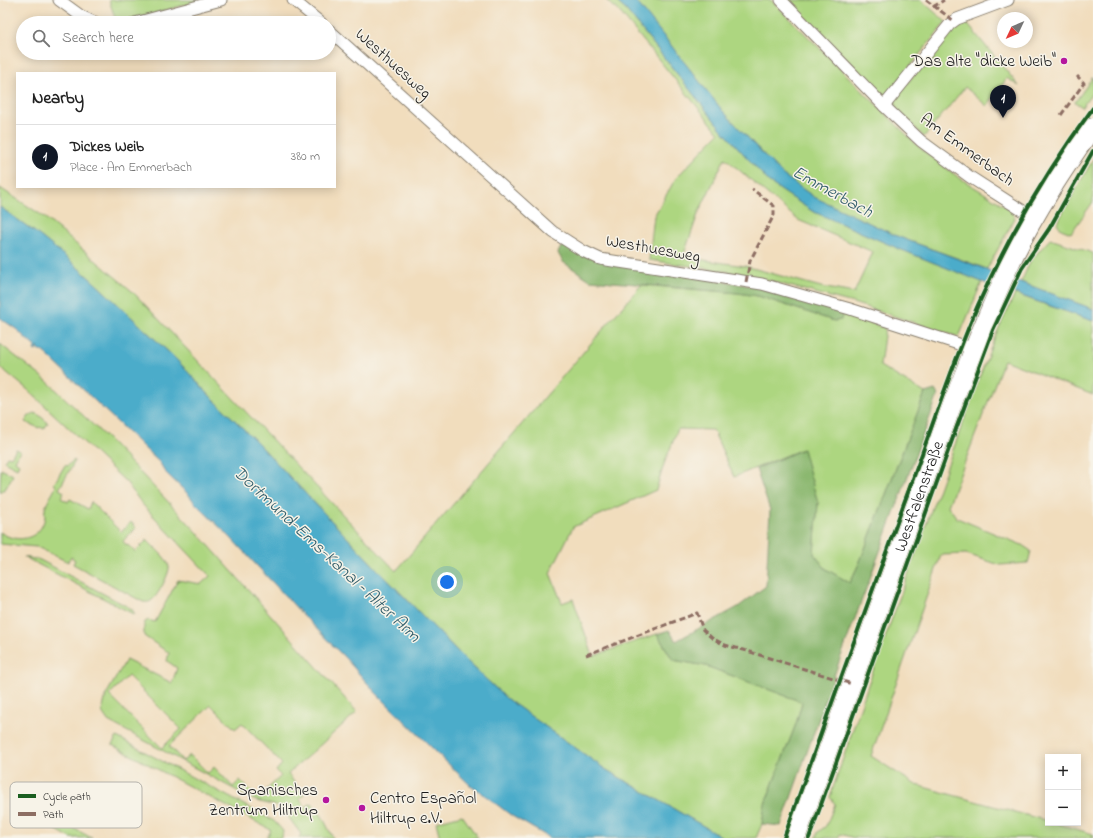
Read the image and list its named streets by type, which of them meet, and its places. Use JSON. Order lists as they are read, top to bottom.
{
  "streets": {
    "main road": ["Westfalenstraße"],
    "street": ["Westhuesweg", "Am Emmerbach"]
  },
  "crossings": [
    ["Westhuesweg", "Westfalenstraße"],
    ["Am Emmerbach", "Westfalenstraße"]
  ],
  "water": ["Emmerbach", "Dortmund-Ems-Kanal – Alter Arm"],
  "places": ["Das alte \"dicke Weib\"", "Spanisches Zentrum Hiltrup", "Centro Español Hiltrup e.V."],
  "legend": ["Cycle path", "Path"],
  "north": "bottom left",
  "page": {
    "search": "Search here",
    "heading": "Nearby",
    "pins": "1",
    "list": [
      {
        "mark": "1",
        "name": "Dickes Weib",
        "note": "Place · Am Emmerbach",
        "value": "380 m"
      }
    ],
    "map_buttons": ["+", "−"]
  }
}
